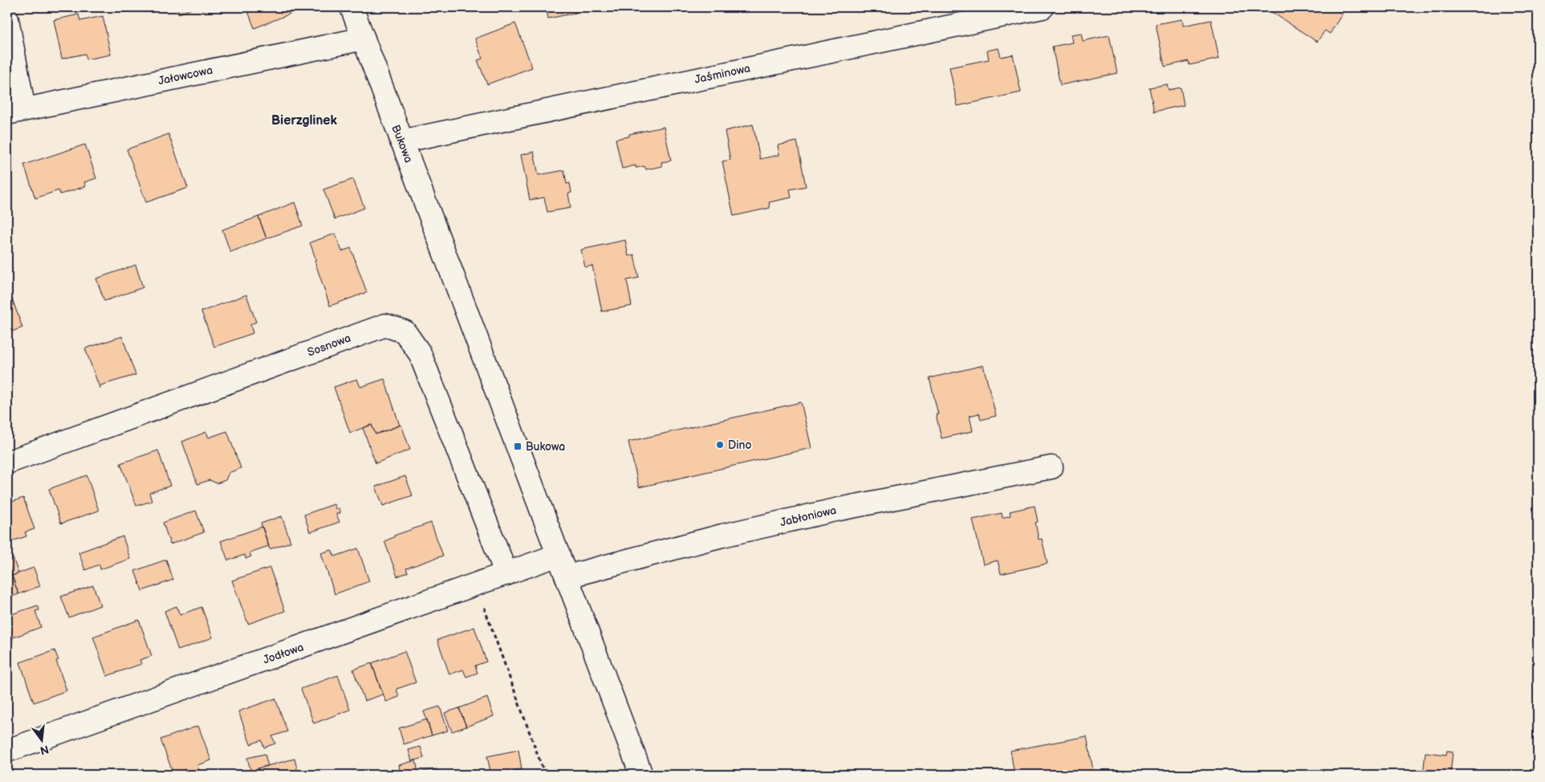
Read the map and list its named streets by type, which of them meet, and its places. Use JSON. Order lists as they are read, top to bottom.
{
  "streets": {
    "street": [
      "Jaśminowa",
      "Jałowcowa",
      "Bukowa",
      "Sosnowa",
      "Jabłoniowa",
      "Jodłowa"
    ]
  },
  "crossings": [
    ["Jaśminowa", "Bukowa"],
    ["Jałowcowa", "Bukowa"],
    ["Bukowa", "Jabłoniowa"],
    ["Bukowa", "Jodłowa"],
    ["Sosnowa", "Jodłowa"]
  ],
  "districts": ["Bierzglinek"],
  "places": {
    "other": ["Dino"],
    "transit": ["Bukowa"]
  },
  "north": "bottom"
}
